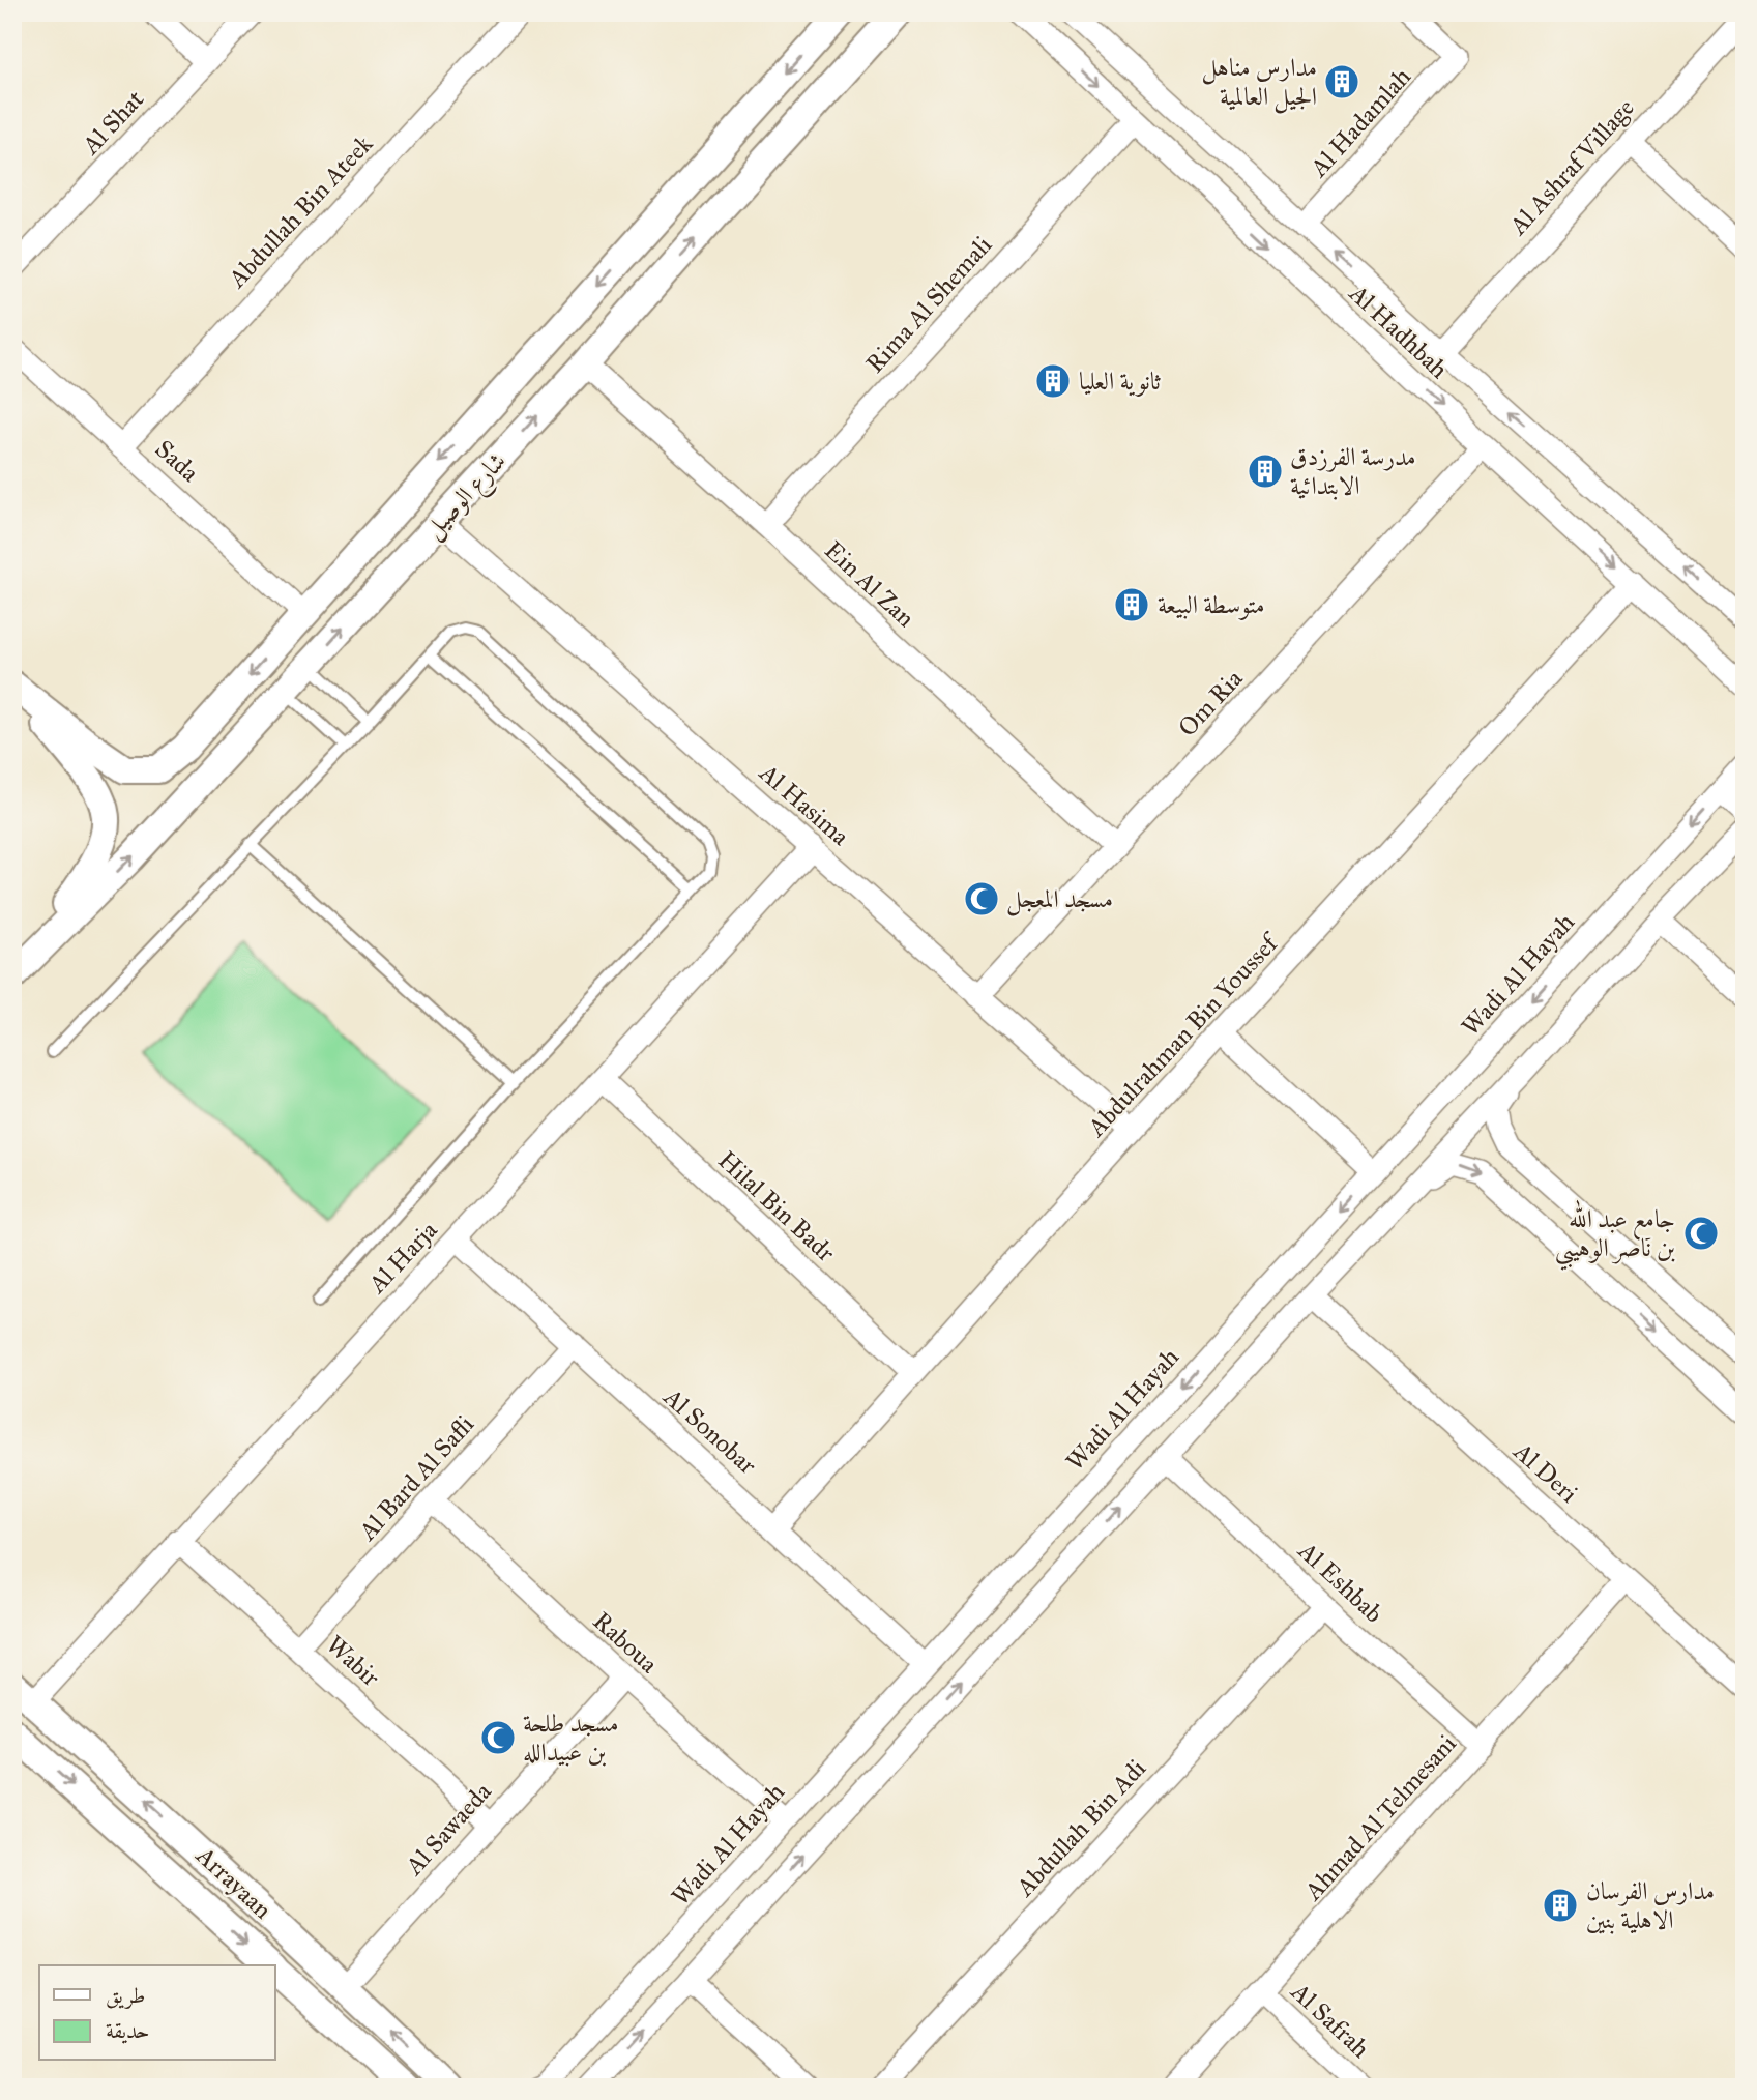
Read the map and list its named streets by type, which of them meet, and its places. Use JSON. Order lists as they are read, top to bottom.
{
  "streets": {
    "street": [
      "Al Shat",
      "Al Hadamlah",
      "Al Ashraf Village",
      "Abdullah Bin Ateek",
      "Rima Al Shemali",
      "Al Hadhbah",
      "Sada",
      "شارع الوصيل",
      "Ein Al Zan",
      "Om Ria",
      "Al Hasima",
      "Wadi Al Hayah",
      "Abdulrahman Bin Youssef",
      "Hilal Bin Badr",
      "Al Harja",
      "Al Sonobar",
      "Al Deri",
      "Al Bard Al Safli",
      "Al Eshbab",
      "Raboua",
      "Wabir",
      "Ahmad Al Telmesani",
      "Abdullah Bin Adi",
      "Al Sawaeda",
      "Arrayaan",
      "Al Safrah"
    ]
  },
  "crossings": [
    ["Al Hadamlah", "Al Hadhbah"],
    ["Al Ashraf Village", "Al Hadhbah"],
    ["Abdullah Bin Ateek", "Sada"],
    ["Rima Al Shemali", "Al Hadhbah"],
    ["Rima Al Shemali", "Ein Al Zan"],
    ["Al Hadhbah", "Om Ria"],
    ["Al Hadhbah", "Abdulrahman Bin Youssef"],
    ["Sada", "شارع الوصيل"],
    ["شارع الوصيل", "Ein Al Zan"],
    ["شارع الوصيل", "Al Hasima"],
    ["Ein Al Zan", "Om Ria"],
    ["Om Ria", "Al Hasima"],
    ["Al Hasima", "Abdulrahman Bin Youssef"],
    ["Al Hasima", "Al Harja"],
    ["Wadi Al Hayah", "Al Sonobar"],
    ["Wadi Al Hayah", "Raboua"],
    ["Abdulrahman Bin Youssef", "Hilal Bin Badr"],
    ["Abdulrahman Bin Youssef", "Al Sonobar"],
    ["Hilal Bin Badr", "Al Harja"],
    ["Al Harja", "Al Sonobar"],
    ["Al Harja", "Wabir"],
    ["Al Harja", "Arrayaan"],
    ["Al Sonobar", "Al Bard Al Safli"],
    ["Al Deri", "Ahmad Al Telmesani"],
    ["Al Bard Al Safli", "Raboua"],
    ["Al Bard Al Safli", "Wabir"],
    ["Al Eshbab", "Ahmad Al Telmesani"],
    ["Al Eshbab", "Abdullah Bin Adi"],
    ["Raboua", "Al Sawaeda"],
    ["Wabir", "Al Sawaeda"],
    ["Ahmad Al Telmesani", "Al Safrah"],
    ["Al Sawaeda", "Arrayaan"]
  ],
  "places": {
    "building": [
      "مدارس مناهل الجيل العالمية",
      "ثانوية العليا",
      "مدرسة الفرزدق الابتدائية",
      "متوسطة البيعة",
      "مدارس الفرسان الاهلية بنين"
    ],
    "mosque": ["مسجد المعجل", "جامع عبد الله بن ناصر الوهيبي", "مسجد طلحة بن عبيدالله"]
  },
  "legend": ["طريق", "حديقة"]
}
